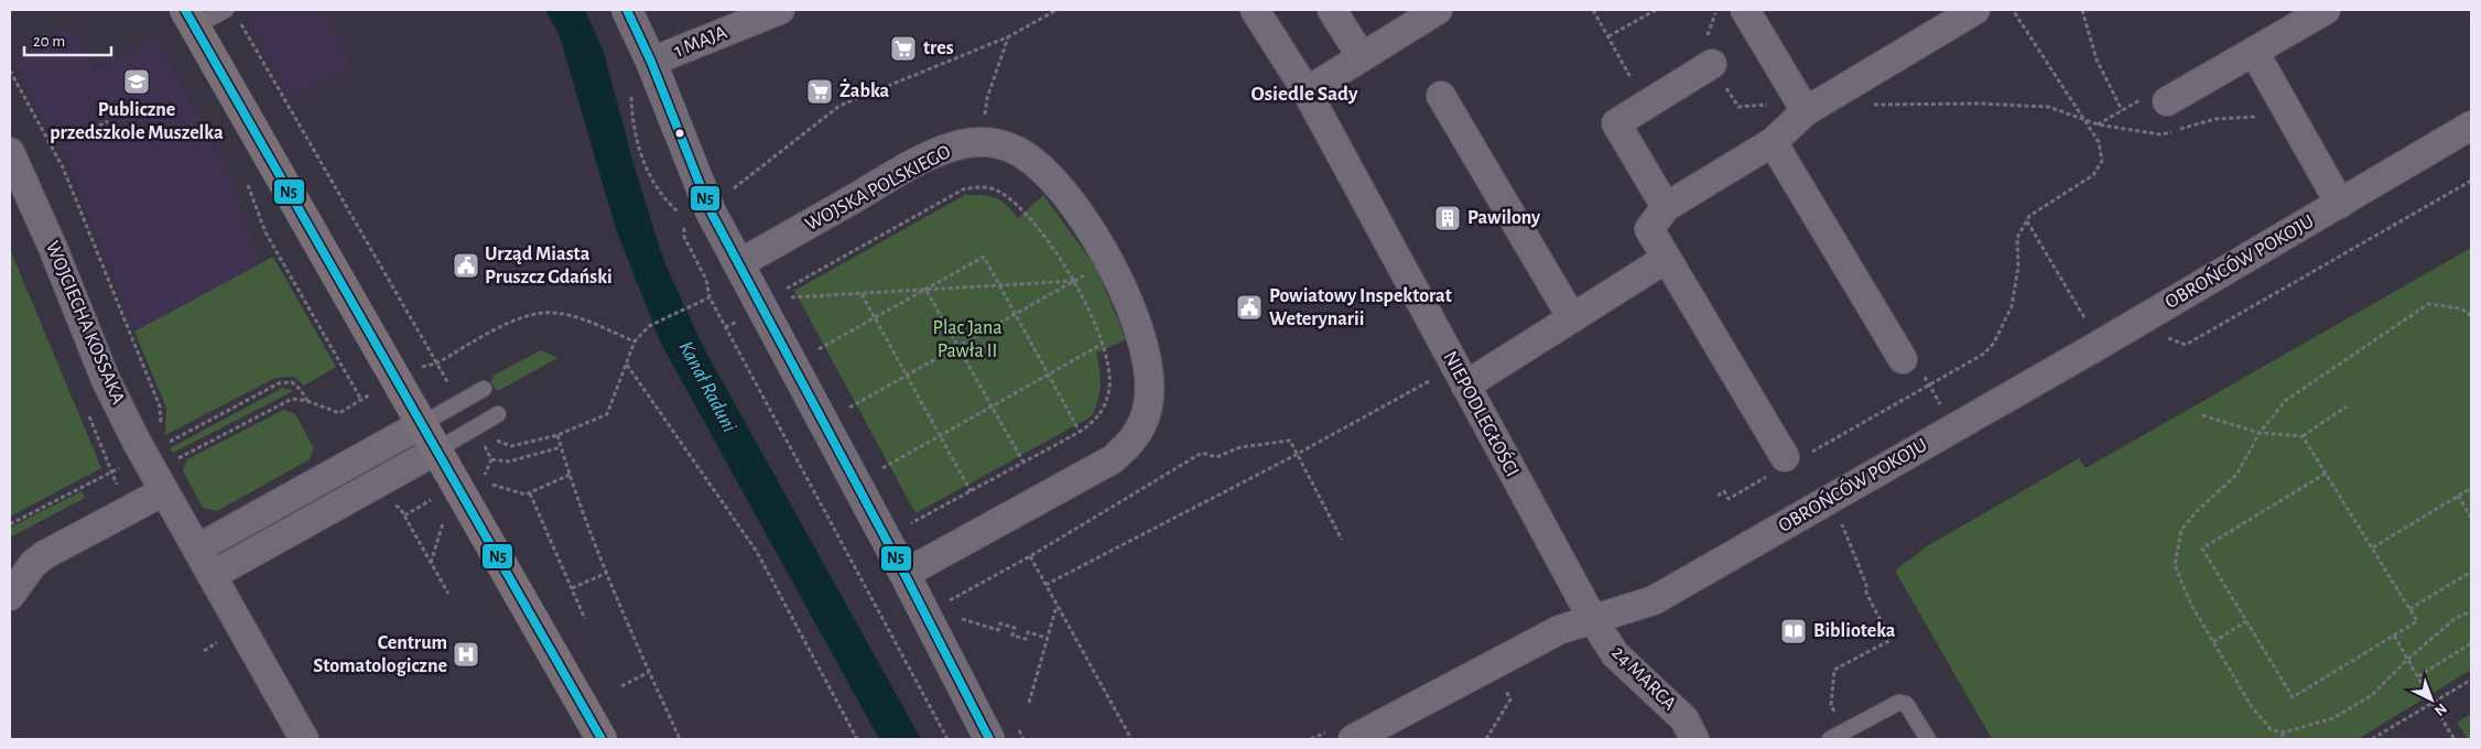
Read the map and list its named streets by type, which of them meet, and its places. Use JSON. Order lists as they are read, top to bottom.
{
  "streets": {
    "street": [
      "1 MAJA",
      "WOJSKA POLSKIEGO",
      "OBROŃCÓW POKOJU",
      "WOJCIECHA KOSSAKA",
      "NIEPODLEGŁOŚCI",
      "24 MARCA"
    ]
  },
  "crossings": [
    ["OBROŃCÓW POKOJU", "NIEPODLEGŁOŚCI"],
    ["OBROŃCÓW POKOJU", "24 MARCA"],
    ["NIEPODLEGŁOŚCI", "24 MARCA"]
  ],
  "districts": ["Osiedle Sady"],
  "water": ["Kanał Raduni"],
  "parks": ["Plac Jana Pawła II"],
  "places": {
    "supermarket": ["tres", "Żabka"],
    "school or university": ["Publiczne przedszkole Muszelka"],
    "building": ["Pawilony"],
    "public building": ["Urząd Miasta Pruszcz Gdański", "Powiatowy Inspektorat Weterynarii"],
    "library": ["Biblioteka"],
    "hospital": ["Centrum Stomatologiczne"]
  },
  "lines": ["transit line N5"],
  "scale_bar": "20 m",
  "north": "bottom right"
}
